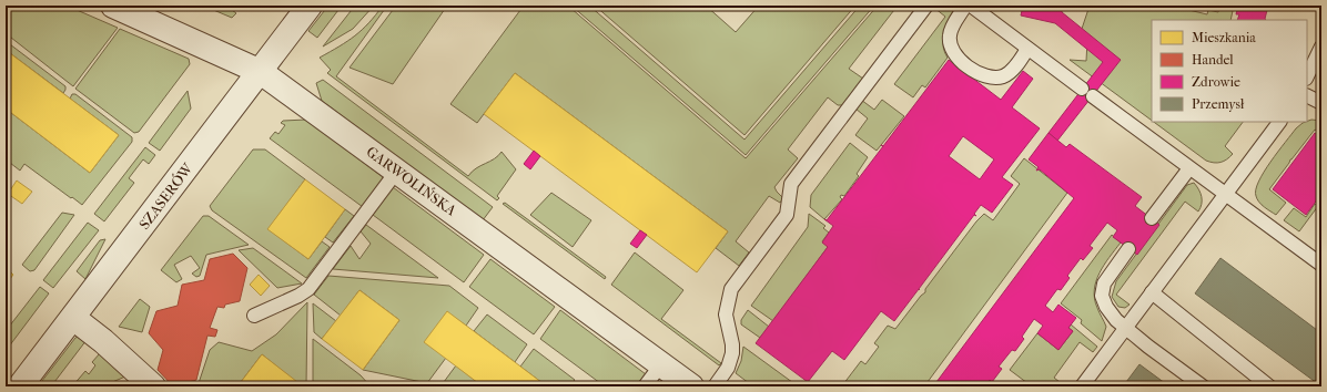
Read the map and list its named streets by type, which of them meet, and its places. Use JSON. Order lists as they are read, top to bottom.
{
  "streets": {
    "street": ["GARWOLIŃSKA", "SZASERÓW"]
  },
  "crossings": [
    ["GARWOLIŃSKA", "SZASERÓW"]
  ],
  "legend": [
    "Mieszkania",
    "Handel",
    "Zdrowie",
    "Przemysł"
  ]
}
